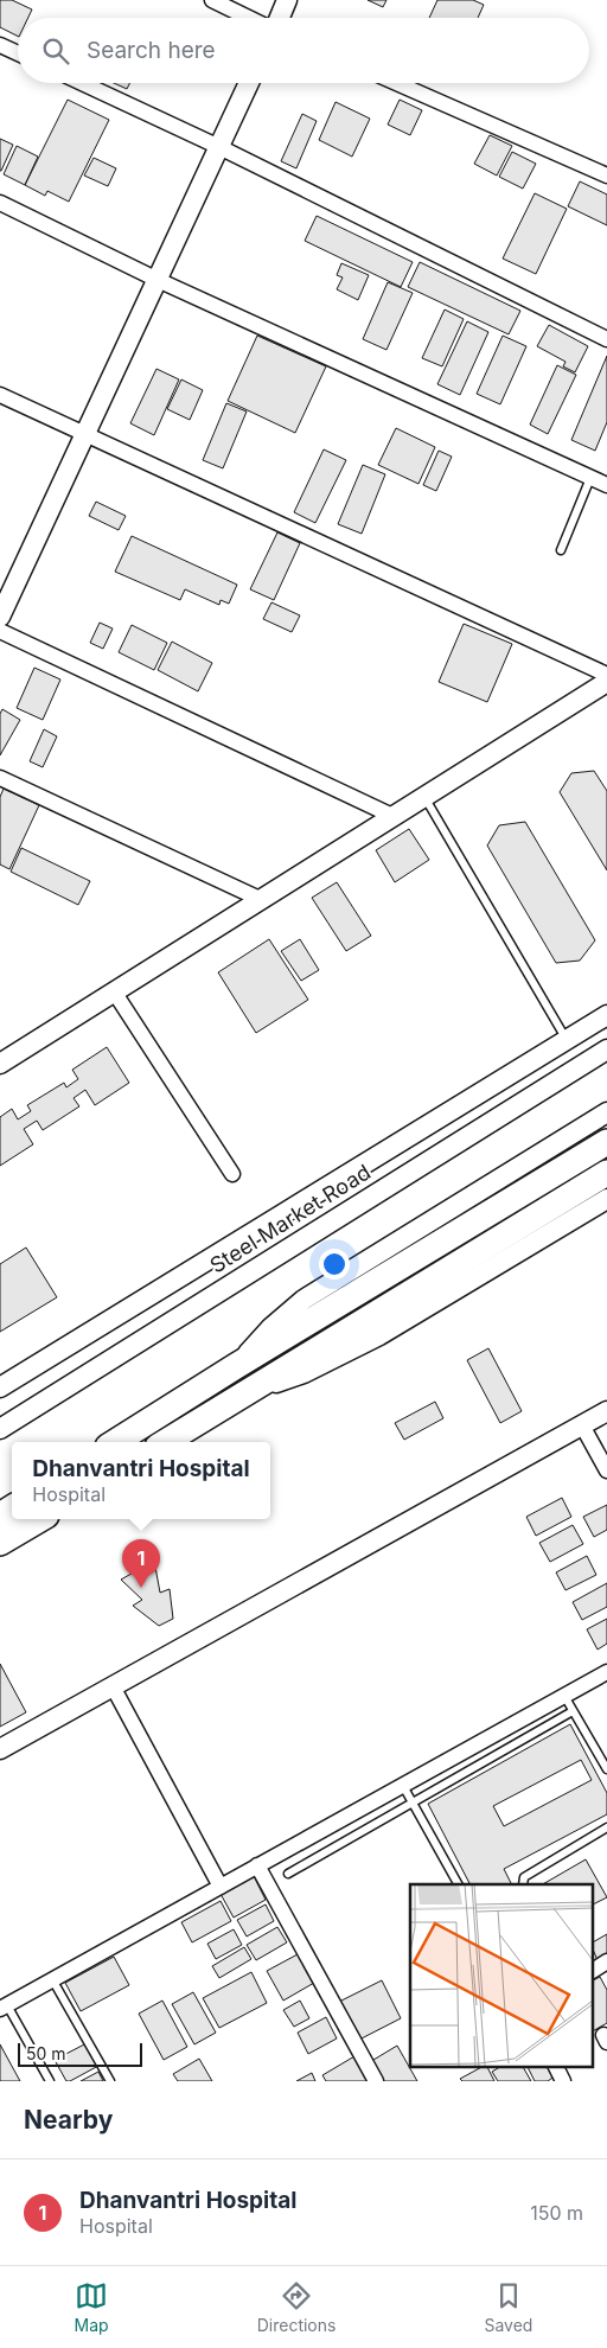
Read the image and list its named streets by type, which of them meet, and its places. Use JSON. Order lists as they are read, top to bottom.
{
  "streets": {
    "street": ["Steel Market Road"]
  },
  "scale_bar": "50 m",
  "page": {
    "search": "Search here",
    "popup": ["Dhanvantri Hospital", "Hospital"],
    "pins": "1",
    "scale": "50 m",
    "heading": "Nearby",
    "list": [
      {
        "mark": "1",
        "name": "Dhanvantri Hospital",
        "note": "Hospital",
        "value": "150 m"
      }
    ],
    "nav": ["Map", "Directions", "Saved"]
  }
}
